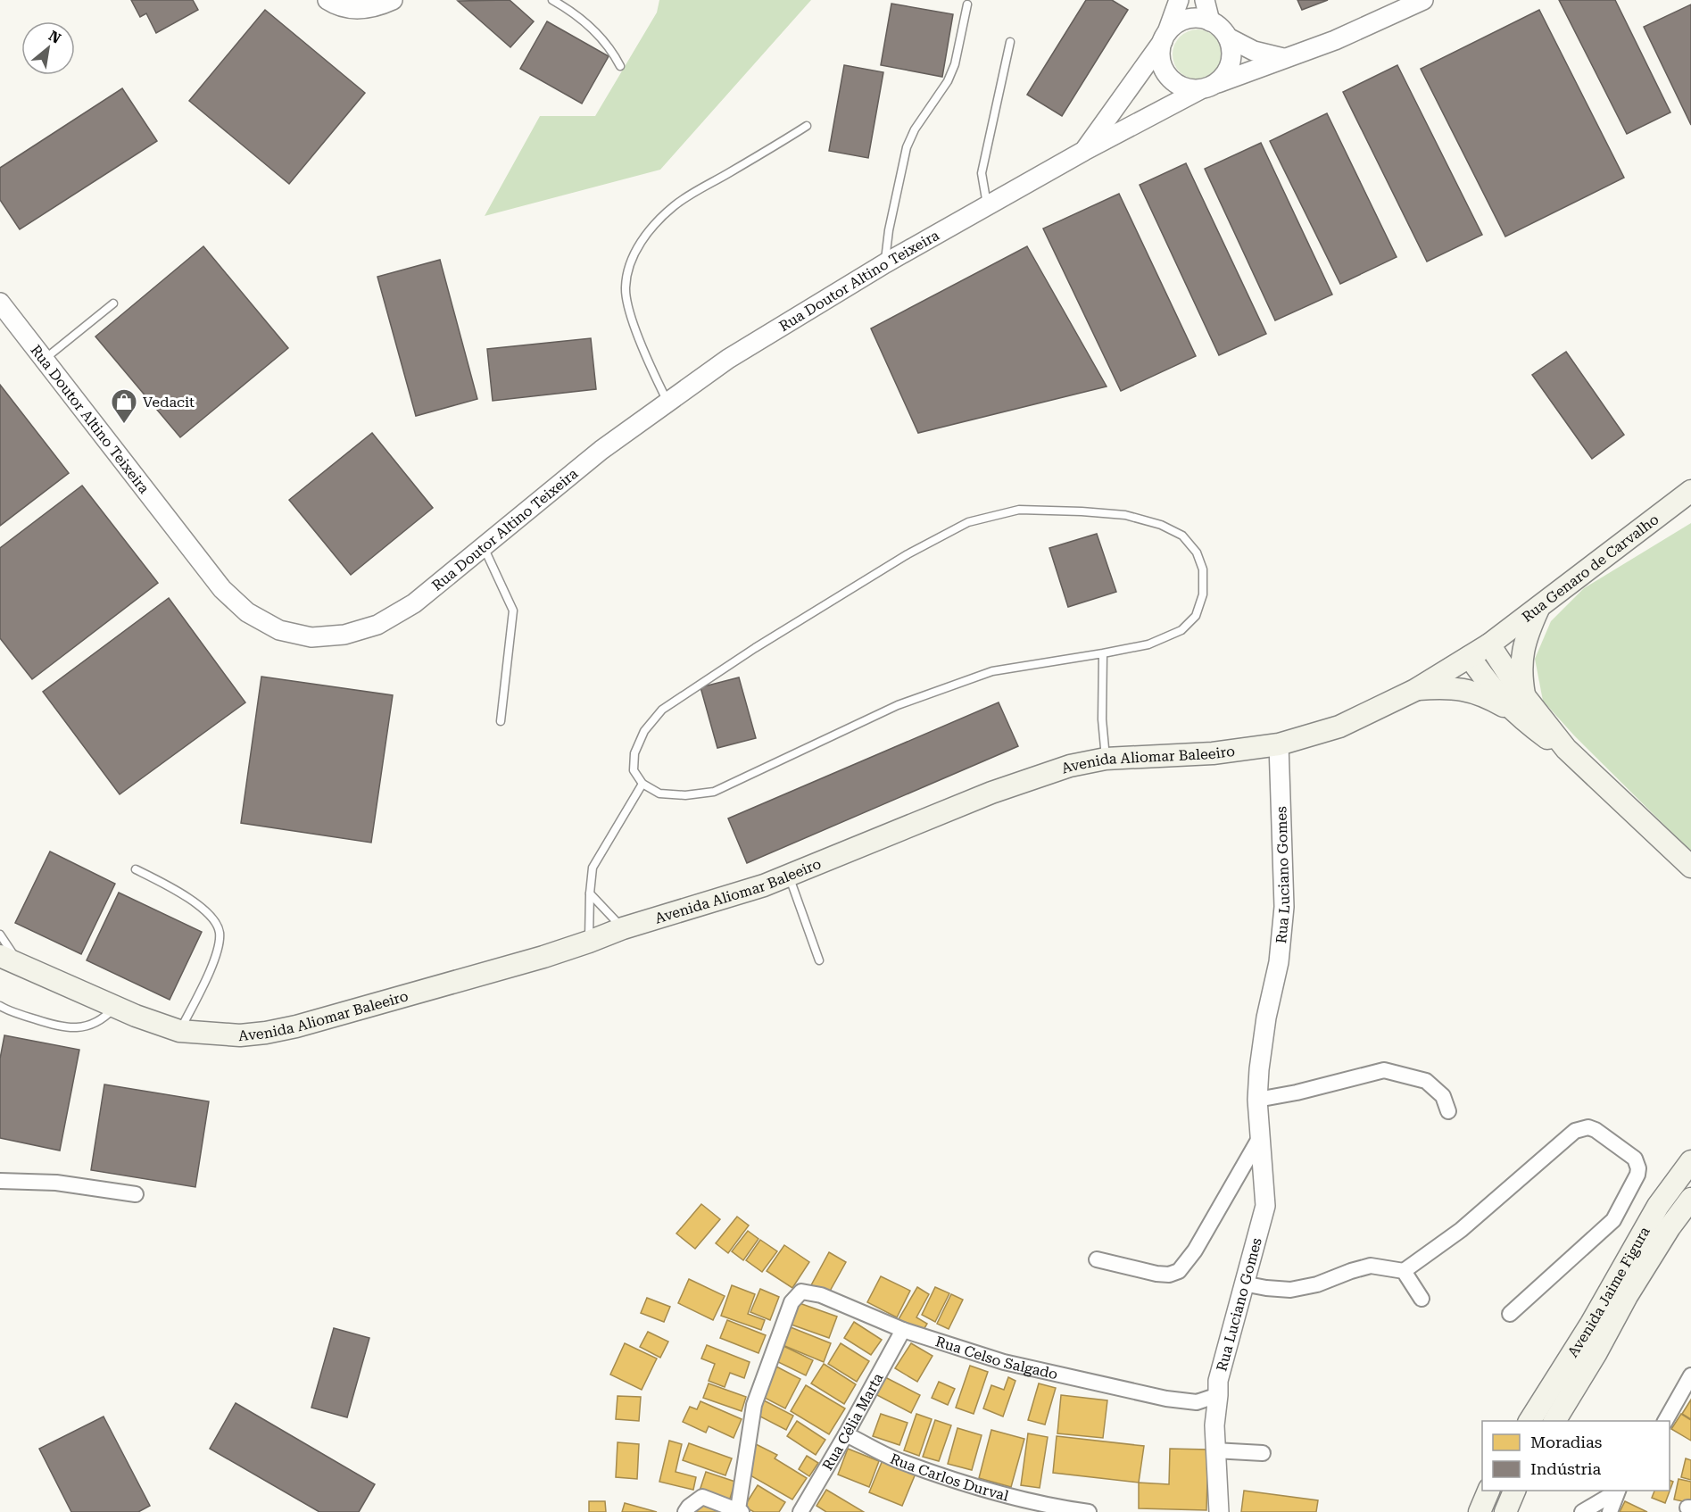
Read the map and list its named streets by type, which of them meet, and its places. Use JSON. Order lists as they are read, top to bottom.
{
  "streets": {
    "main road": ["Rua Genaro de Carvalho", "Avenida Aliomar Baleeiro", "Avenida Jaime Figura"],
    "street": [
      "Rua Doutor Altino Teixeira",
      "Rua Luciano Gomes",
      "Rua Celso Salgado",
      "Rua Célia Marta",
      "Rua Carlos Durval"
    ]
  },
  "crossings": [
    ["Rua Genaro de Carvalho", "Avenida Aliomar Baleeiro"],
    ["Avenida Aliomar Baleeiro", "Rua Luciano Gomes"],
    ["Rua Luciano Gomes", "Rua Celso Salgado"],
    ["Rua Celso Salgado", "Rua Célia Marta"],
    ["Rua Célia Marta", "Rua Carlos Durval"]
  ],
  "places": {
    "shop": ["Vedacit"]
  },
  "legend": ["Moradias", "Indústria"],
  "north": "top right"
}
